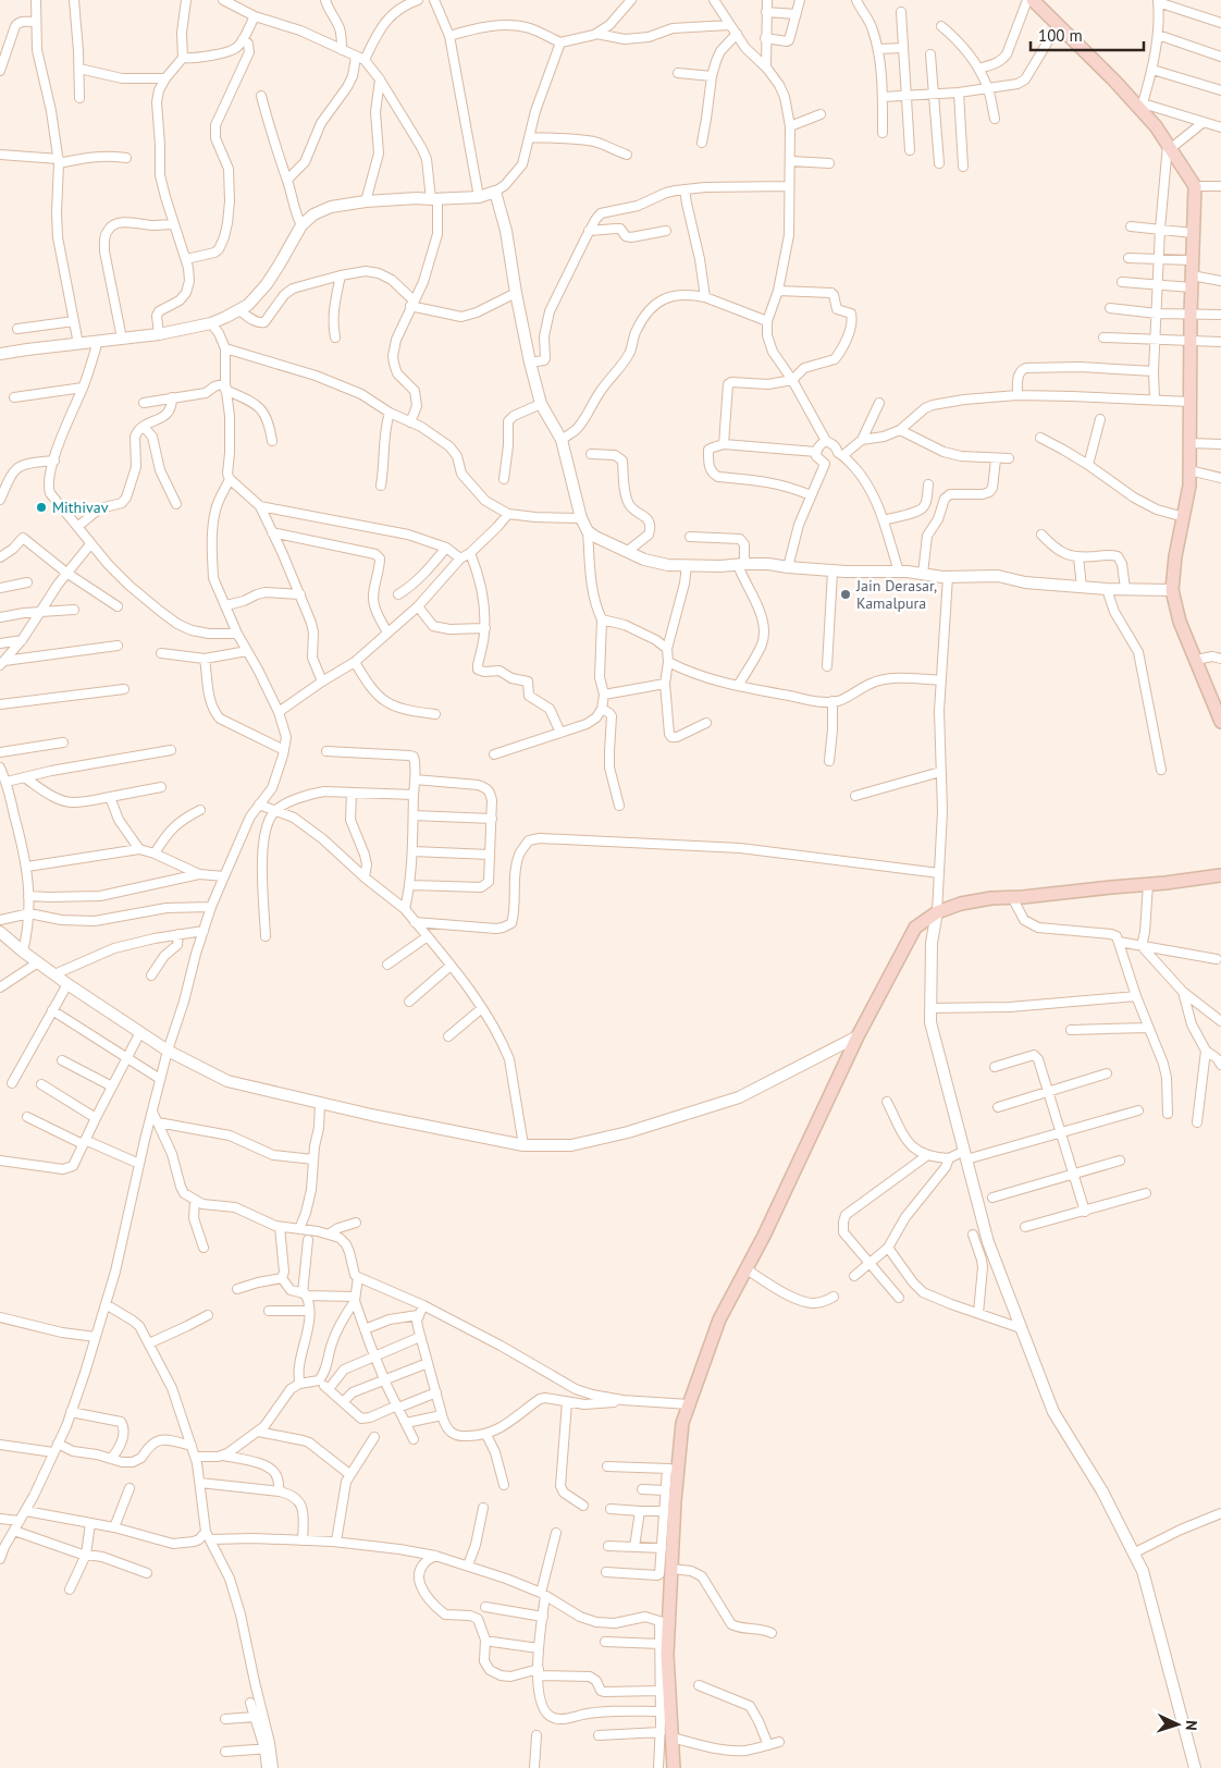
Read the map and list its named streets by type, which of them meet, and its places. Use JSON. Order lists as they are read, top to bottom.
{
  "places": ["Mithivav", "Jain Derasar, Kamalpura"],
  "scale_bar": "100 m",
  "north": "right"
}
